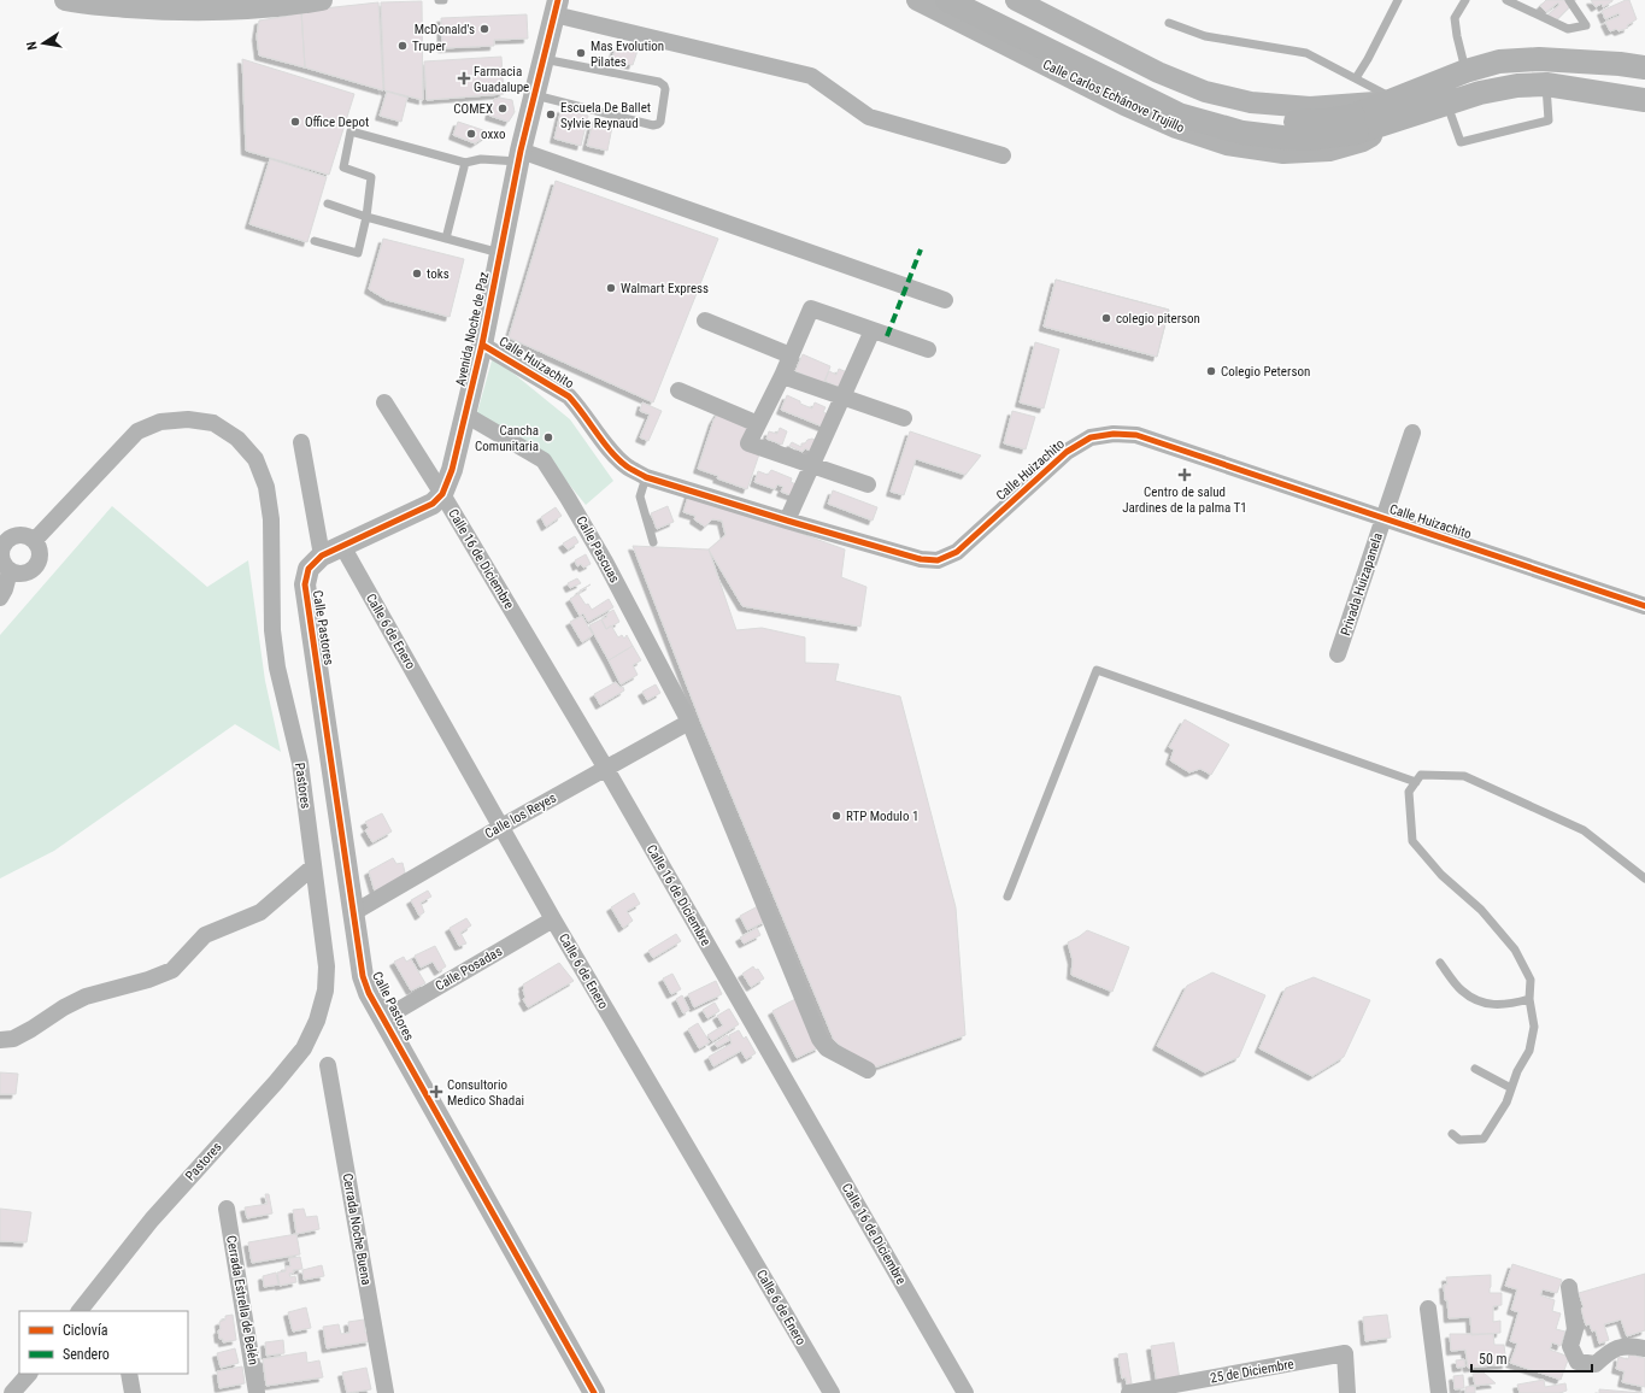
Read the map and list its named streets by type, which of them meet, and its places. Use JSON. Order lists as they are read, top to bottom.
{
  "streets": {
    "main road": ["Calle Carlos Echánove Trujillo"],
    "street": [
      "Avenida Noche de Paz",
      "Calle Huizachito",
      "Calle Pascuas",
      "Calle 16 de Diciembre",
      "Privada Huizapanela",
      "Calle Pastores",
      "Calle 6 de Enero",
      "Pastores",
      "Calle los Reyes",
      "Calle Posadas",
      "Cerrada Noche Buena",
      "Cerrada Estrella de Belén",
      "25 de Diciembre"
    ]
  },
  "crossings": [
    ["Avenida Noche de Paz", "Calle Huizachito"],
    ["Avenida Noche de Paz", "Calle Pascuas"],
    ["Avenida Noche de Paz", "Calle 16 de Diciembre"],
    ["Calle Huizachito", "Privada Huizapanela"],
    ["Calle Pascuas", "Calle los Reyes"],
    ["Calle 16 de Diciembre", "Calle los Reyes"],
    ["Calle Pastores", "Calle los Reyes"],
    ["Calle Pastores", "Calle Posadas"],
    ["Calle 6 de Enero", "Calle los Reyes"],
    ["Calle 6 de Enero", "Calle Posadas"]
  ],
  "places": {
    "other": [
      "McDonald's",
      "Truper",
      "Mas Evolution Pilates",
      "COMEX",
      "Escuela De Ballet Sylvie Reynaud",
      "Office Depot",
      "oxxo",
      "toks",
      "Walmart Express",
      "colegio piterson",
      "Colegio Peterson",
      "Cancha Comunitaria",
      "RTP Modulo 1"
    ],
    "health": ["Farmacia Guadalupe", "Centro de salud Jardines de la palma T1", "Consultorio Medico Shadai"]
  },
  "legend": ["Ciclovía", "Sendero"],
  "scale_bar": "50 m",
  "north": "left"
}
